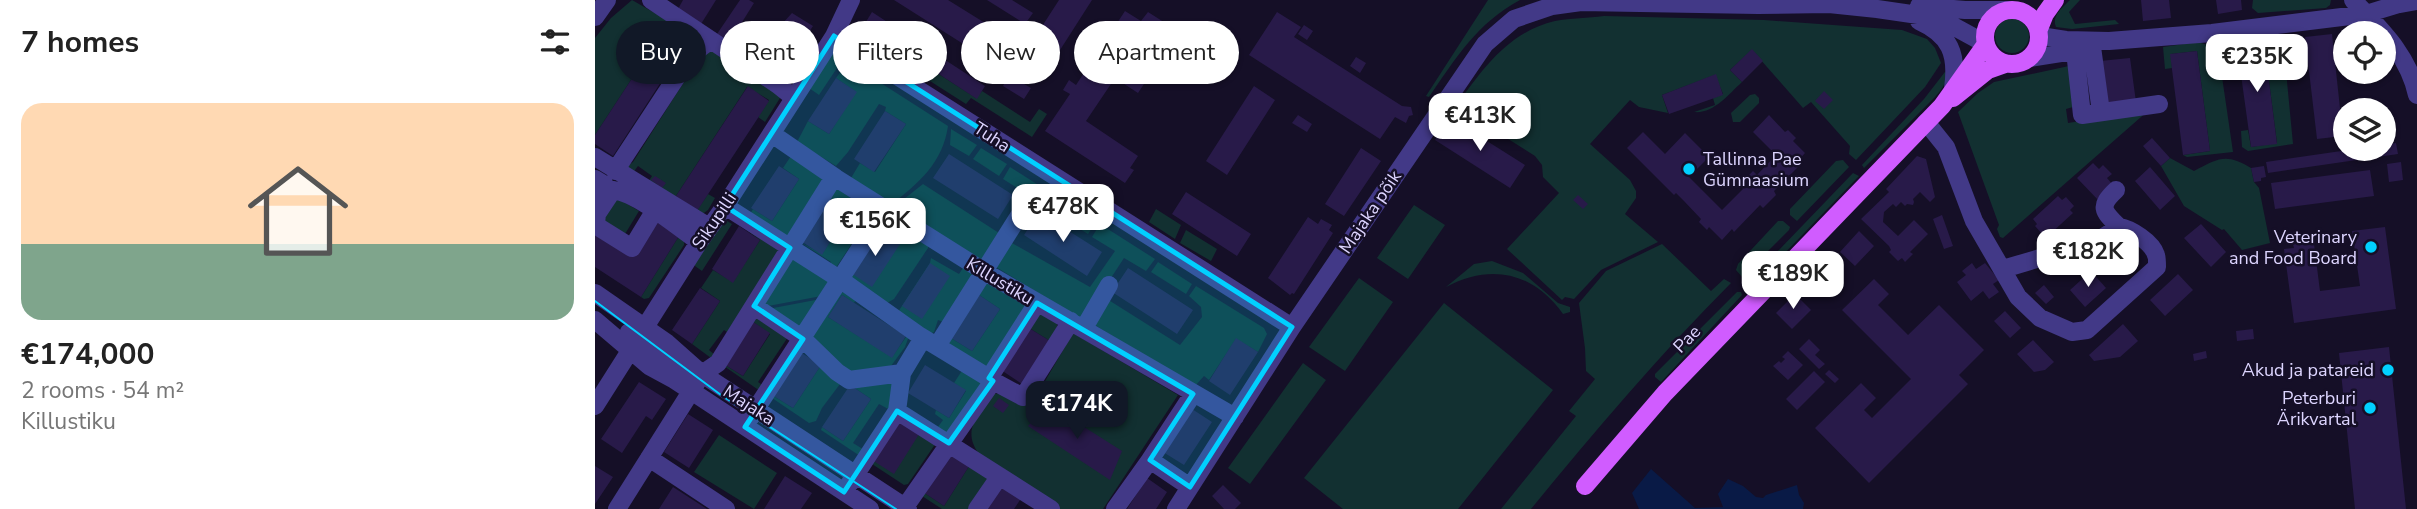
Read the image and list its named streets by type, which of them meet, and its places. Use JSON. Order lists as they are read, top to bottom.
{
  "streets": {
    "main road": ["Pae"],
    "street": [
      "Tuha",
      "Majaka põik",
      "Sikupilli",
      "Killustiku",
      "Majaka"
    ]
  },
  "crossings": [
    ["Tuha", "Majaka põik"],
    ["Majaka põik", "Killustiku"],
    ["Majaka põik", "Pae"],
    ["Sikupilli", "Killustiku"],
    ["Sikupilli", "Majaka"]
  ],
  "places": [
    "Tallinna Pae Gümnaasium",
    "Veterinary and Food Board",
    "Akud ja patareid",
    "Peterburi Ärikvartal"
  ],
  "page": {
    "heading": "7 homes",
    "chip": [
      "Buy",
      "Rent",
      "Filters",
      "New",
      "Apartment"
    ],
    "price": [
      "€235K",
      "€413K",
      "€478K",
      "€156K",
      "€182K",
      "€189K",
      "€174K"
    ],
    "list": [
      {
        "name": "€174,000",
        "note": "2 rooms · 54 m² · Killustiku"
      }
    ]
  }
}
